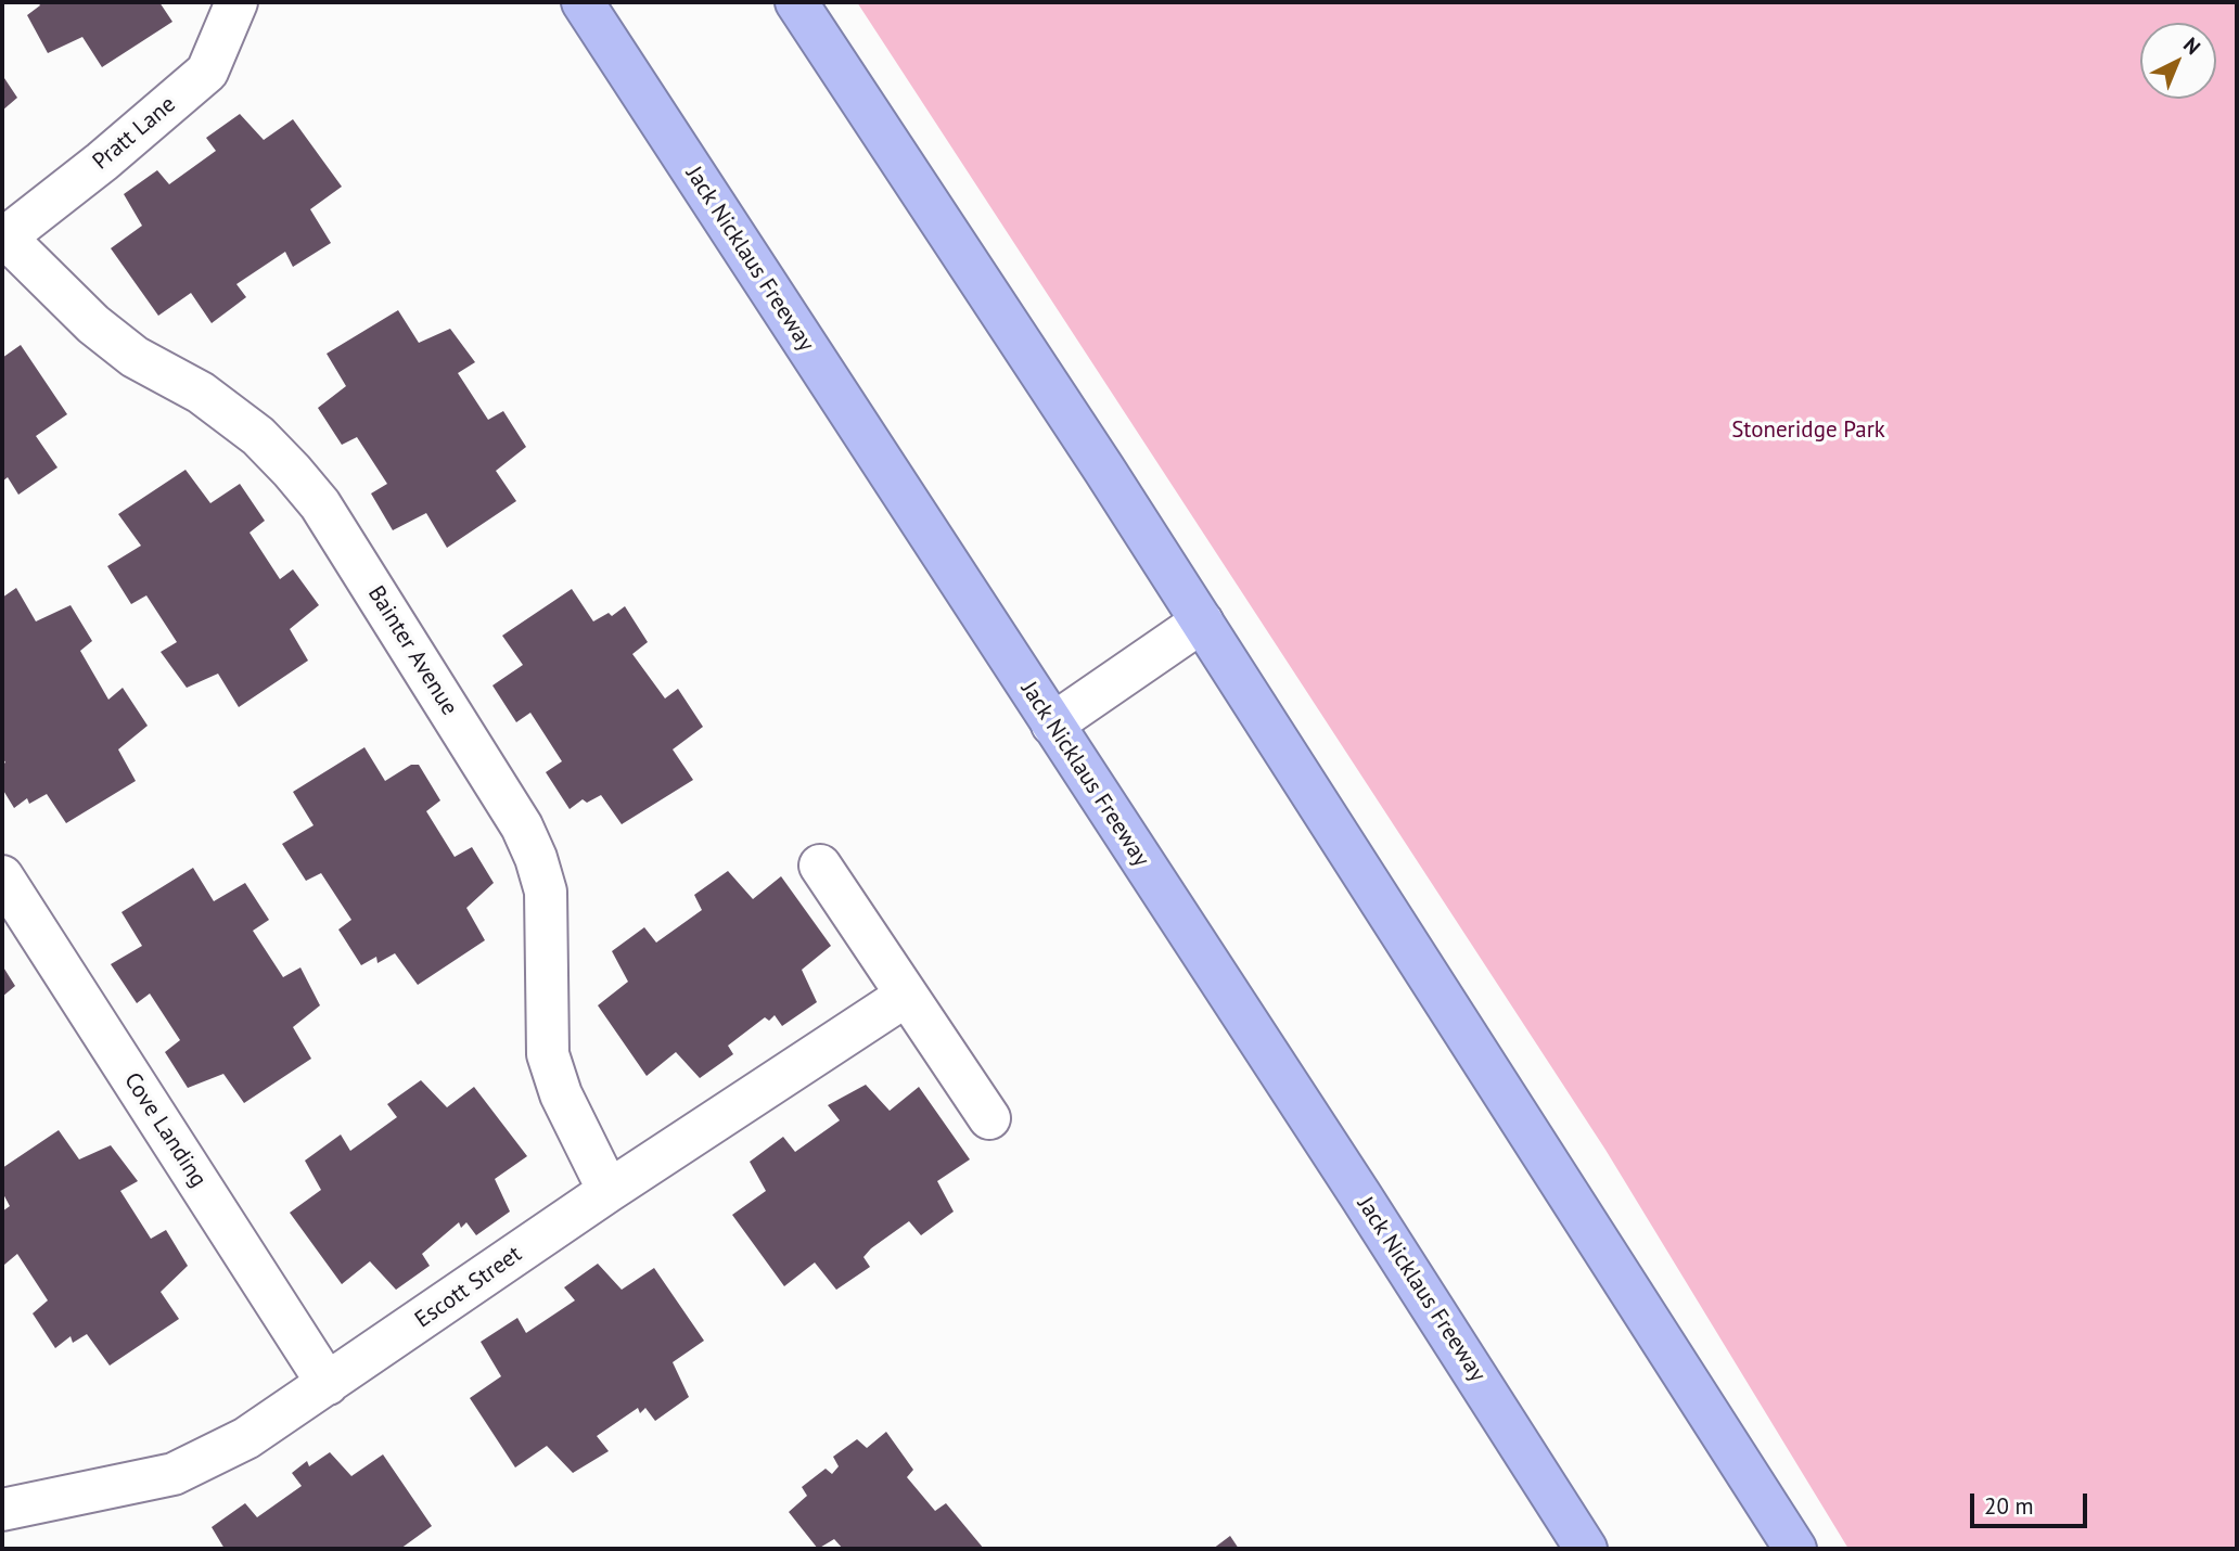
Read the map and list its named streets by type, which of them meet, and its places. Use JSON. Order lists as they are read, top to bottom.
{
  "streets": {
    "highway": ["Jack Nicklaus Freeway"],
    "street": [
      "Pratt Lane",
      "Bainter Avenue",
      "Cove Landing",
      "Escott Street"
    ]
  },
  "crossings": [
    ["Pratt Lane", "Bainter Avenue"],
    ["Bainter Avenue", "Escott Street"],
    ["Cove Landing", "Escott Street"]
  ],
  "parks": ["Stoneridge Park"],
  "scale_bar": "20 m",
  "north": "top right"
}
